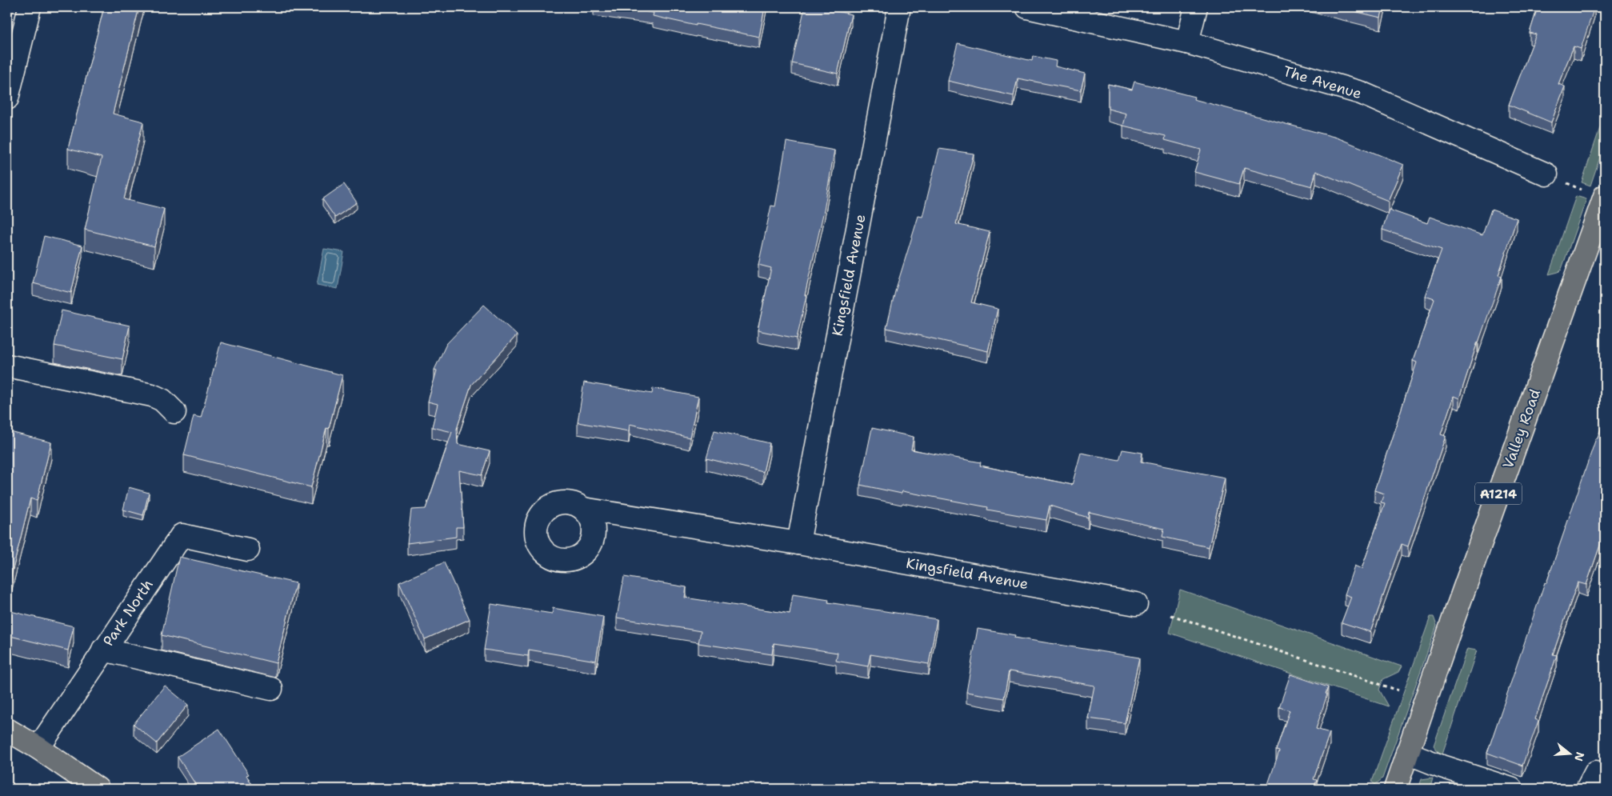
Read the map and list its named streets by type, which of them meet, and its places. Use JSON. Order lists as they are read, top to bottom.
{
  "streets": {
    "main road": ["Valley Road", "A1214"],
    "street": ["The Avenue", "Kingsfield Avenue", "Park North"]
  },
  "north": "right"
}
